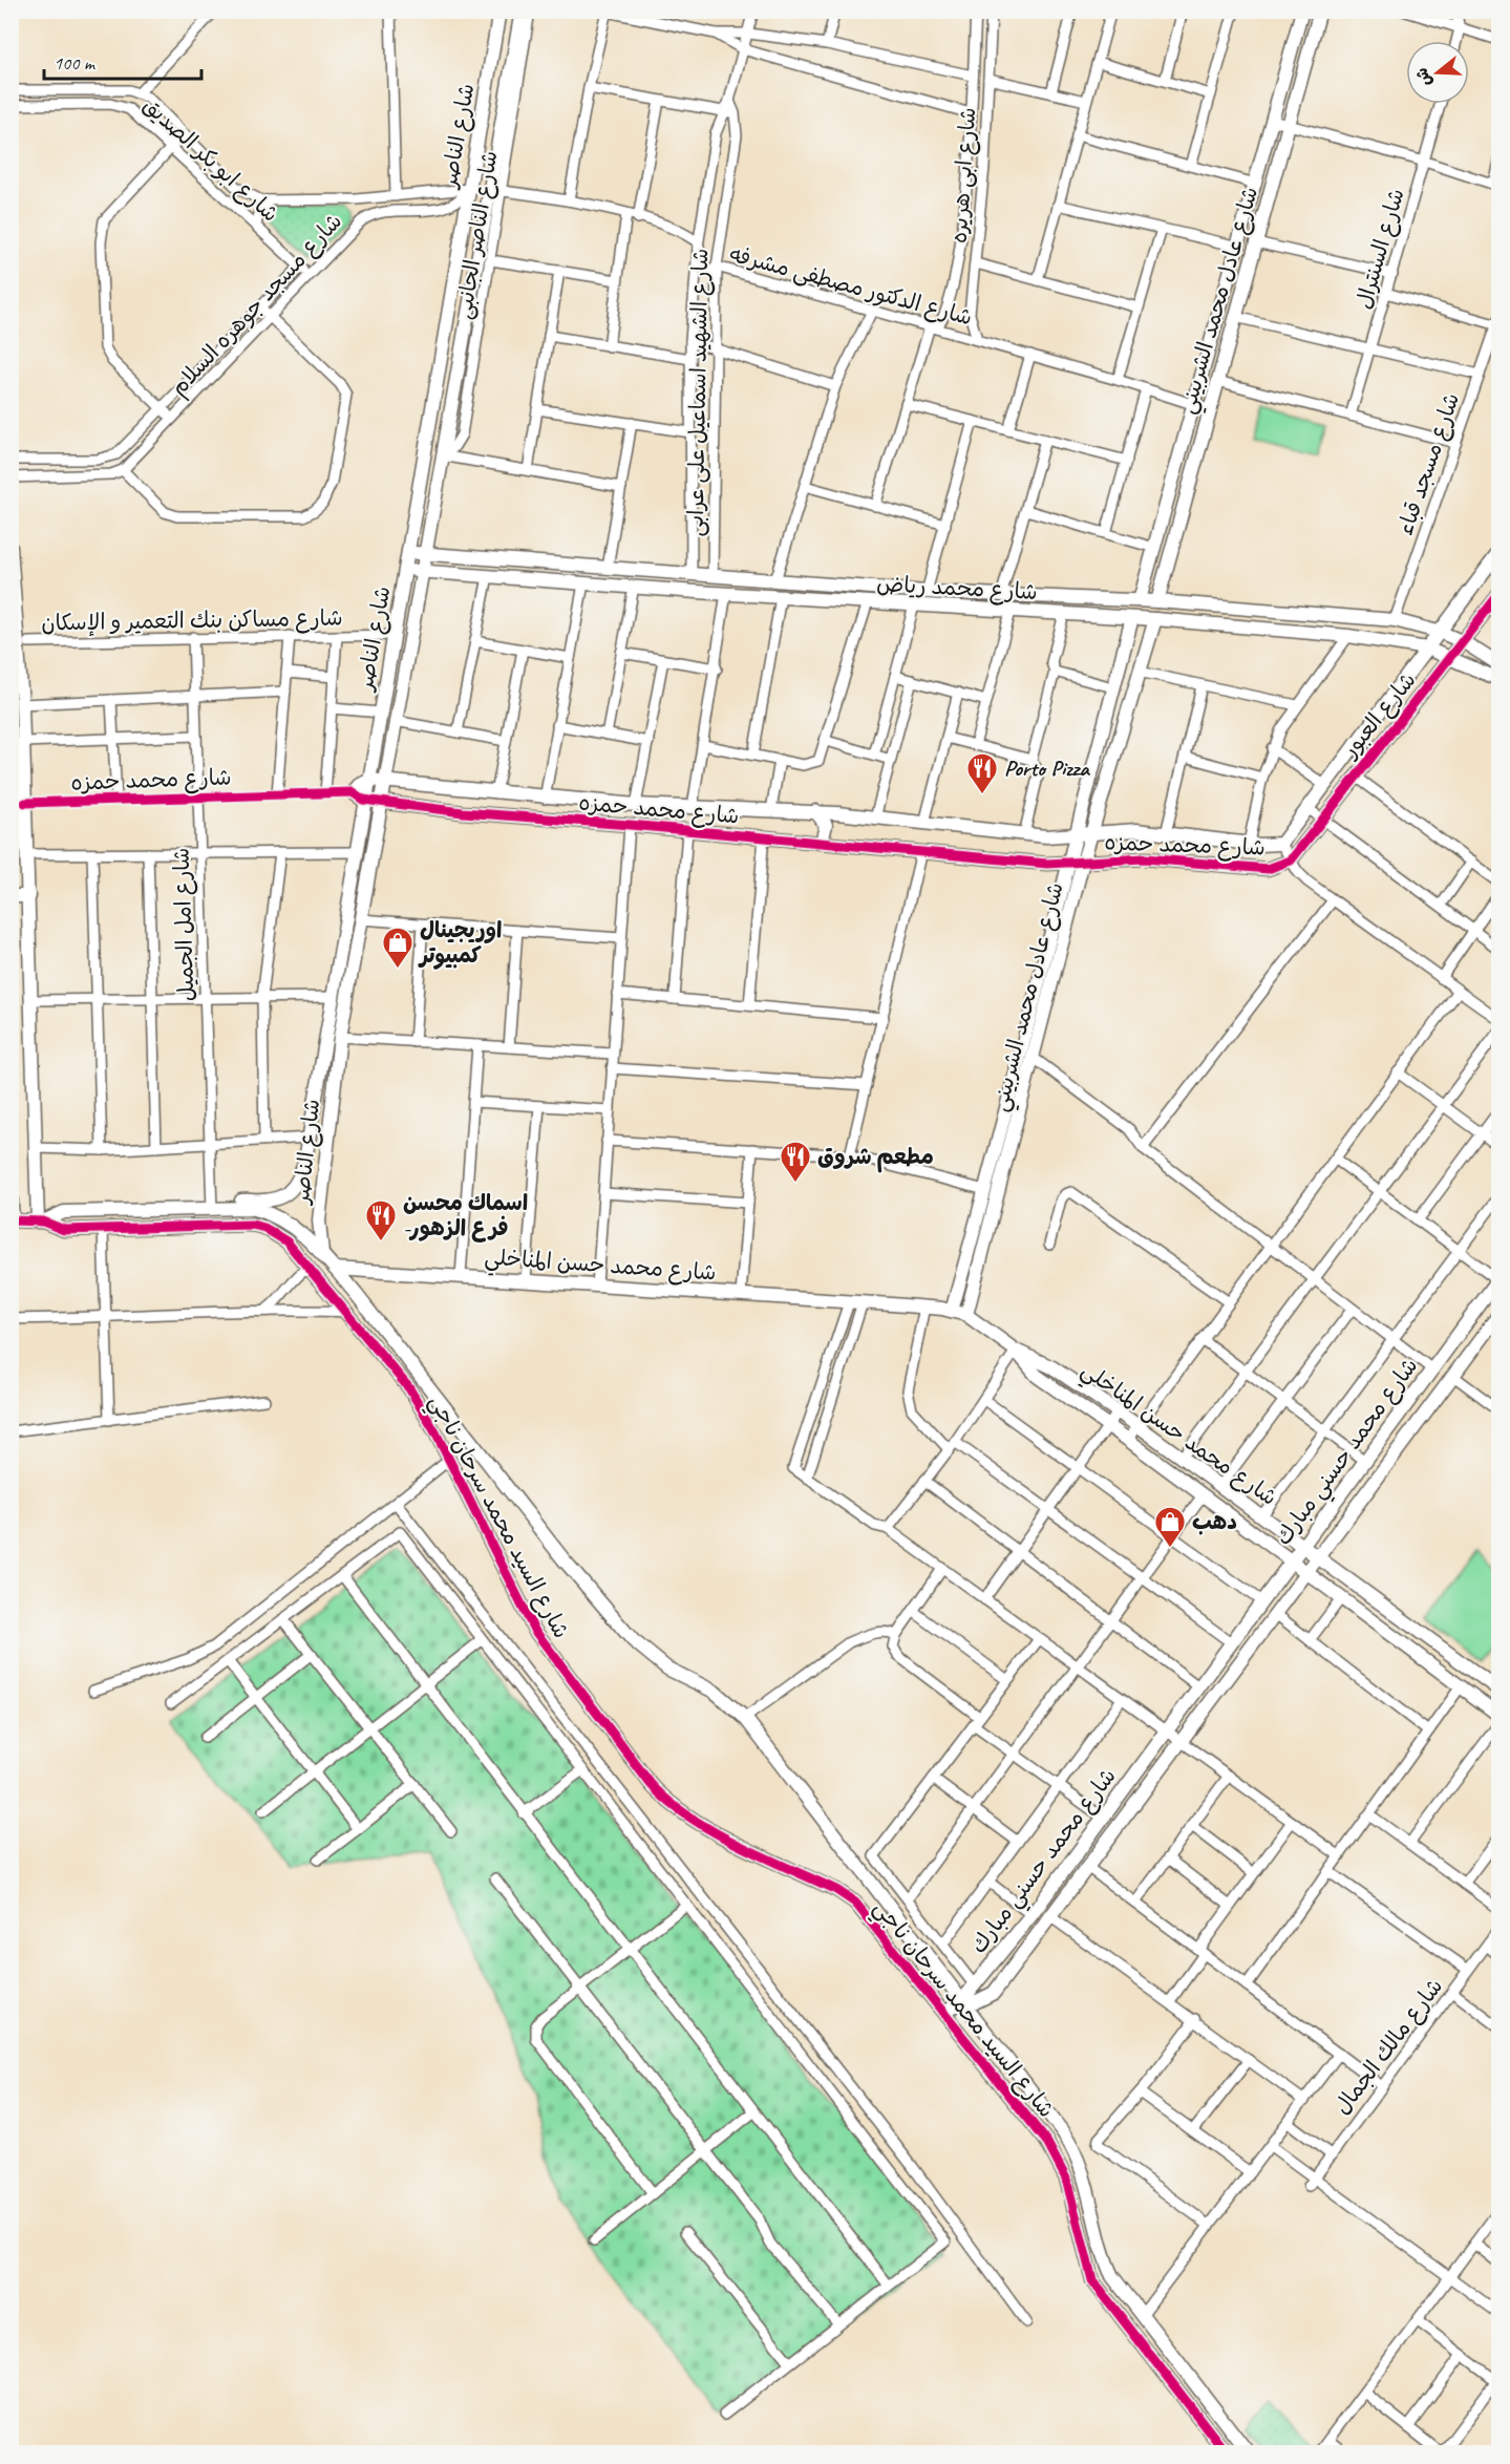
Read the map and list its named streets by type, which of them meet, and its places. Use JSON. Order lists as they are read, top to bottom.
{
  "streets": {
    "street": [
      "شارع الناصر",
      "شارع ابو بكر الصديق",
      "شارع ابى هريره",
      "شارع الناصر الجانبى",
      "شارع السنترال",
      "شارع الدكتور مصطفى مشرفه",
      "شارع عادل محمد الشربيني",
      "شارع مسجد جوهره السلام",
      "شارع الشهيد اسماعيل على عرابى",
      "شارع مسجد قباء",
      "شارع محمد رياض",
      "شارع مساكن بنك التعمير و الإسكان",
      "شارع العبور",
      "شارع محمد حمزه",
      "شارع امل الجميل",
      "شارع محمد حسن المناخلي",
      "شارع محمد حسني مبارك",
      "شارع السيد محمد سرحان ناجي",
      "شارع مالك الجمال"
    ]
  },
  "crossings": [
    ["شارع الناصر", "شارع الناصر الجانبى"],
    ["شارع الناصر", "شارع مسجد جوهره السلام"],
    ["شارع الناصر", "شارع محمد رياض"],
    ["شارع الناصر", "شارع مساكن بنك التعمير و الإسكان"],
    ["شارع الناصر", "شارع محمد حمزه"],
    ["شارع الناصر", "شارع امل الجميل"],
    ["شارع ابو بكر الصديق", "شارع مسجد جوهره السلام"],
    ["شارع ابى هريره", "شارع الدكتور مصطفى مشرفه"],
    ["شارع الناصر الجانبى", "شارع الدكتور مصطفى مشرفه"],
    ["شارع الدكتور مصطفى مشرفه", "شارع عادل محمد الشربيني"],
    ["شارع الدكتور مصطفى مشرفه", "شارع الشهيد اسماعيل على عرابى"],
    ["شارع عادل محمد الشربيني", "شارع محمد رياض"],
    ["شارع عادل محمد الشربيني", "شارع محمد حمزه"],
    ["شارع عادل محمد الشربيني", "شارع محمد حسن المناخلي"],
    ["شارع الشهيد اسماعيل على عرابى", "شارع محمد رياض"],
    ["شارع مسجد قباء", "شارع محمد رياض"],
    ["شارع محمد رياض", "شارع العبور"],
    ["شارع مساكن بنك التعمير و الإسكان", "شارع امل الجميل"],
    ["شارع العبور", "شارع محمد حمزه"],
    ["شارع محمد حمزه", "شارع امل الجميل"],
    ["شارع محمد حسن المناخلي", "شارع محمد حسني مبارك"],
    ["شارع محمد حسن المناخلي", "شارع السيد محمد سرحان ناجي"],
    ["شارع محمد حسني مبارك", "شارع السيد محمد سرحان ناجي"]
  ],
  "places": {
    "restaurant": ["Porto Pizza", "مطعم شروق", "اسماك محسن -فرع الزهور"],
    "shop": ["اوريجينال كمبيوتر", "دهب"]
  },
  "scale_bar": "100 m",
  "north": "left"
}
